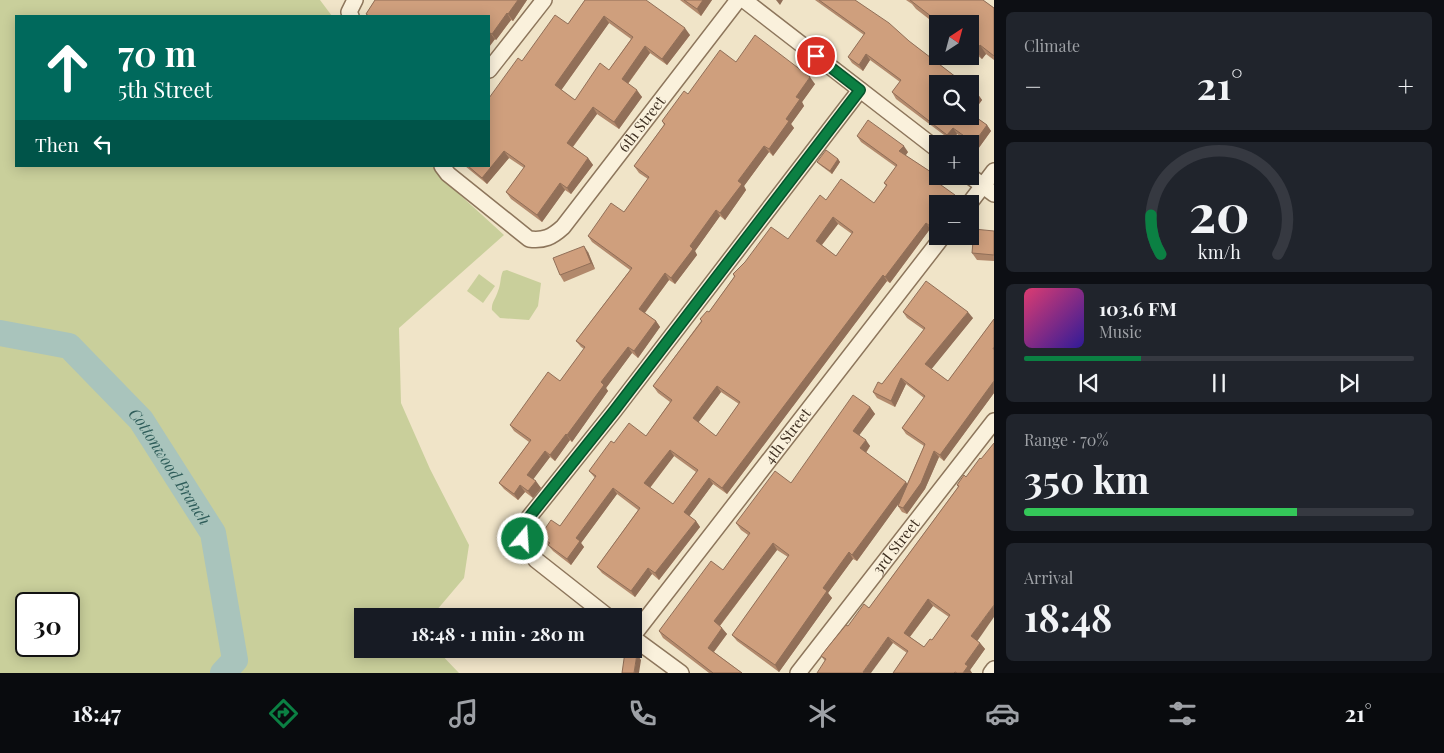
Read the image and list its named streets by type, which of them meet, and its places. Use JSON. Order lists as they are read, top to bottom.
{
  "streets": {
    "street": ["6th Street", "4th Street", "3rd Street"]
  },
  "water": ["Cottonwood Branch"],
  "north": "top right",
  "page": {
    "tile": [
      "Climate",
      ["Range · 70%", "350 km"],
      ["Arrival", "18:48"]
    ],
    "map_buttons": ["+", "−"],
    "turn": ["70 m", "5th Street"],
    "heat": ["−", "21°", "+"],
    "then": "Then",
    "song": ["103.6 FM", "Music"],
    "limit": "30",
    "trip": "18:48 · 1 min · 280 m",
    "tabs": ["18:47", "21°"],
    "gauge": ["20", "km/h"]
  }
}
